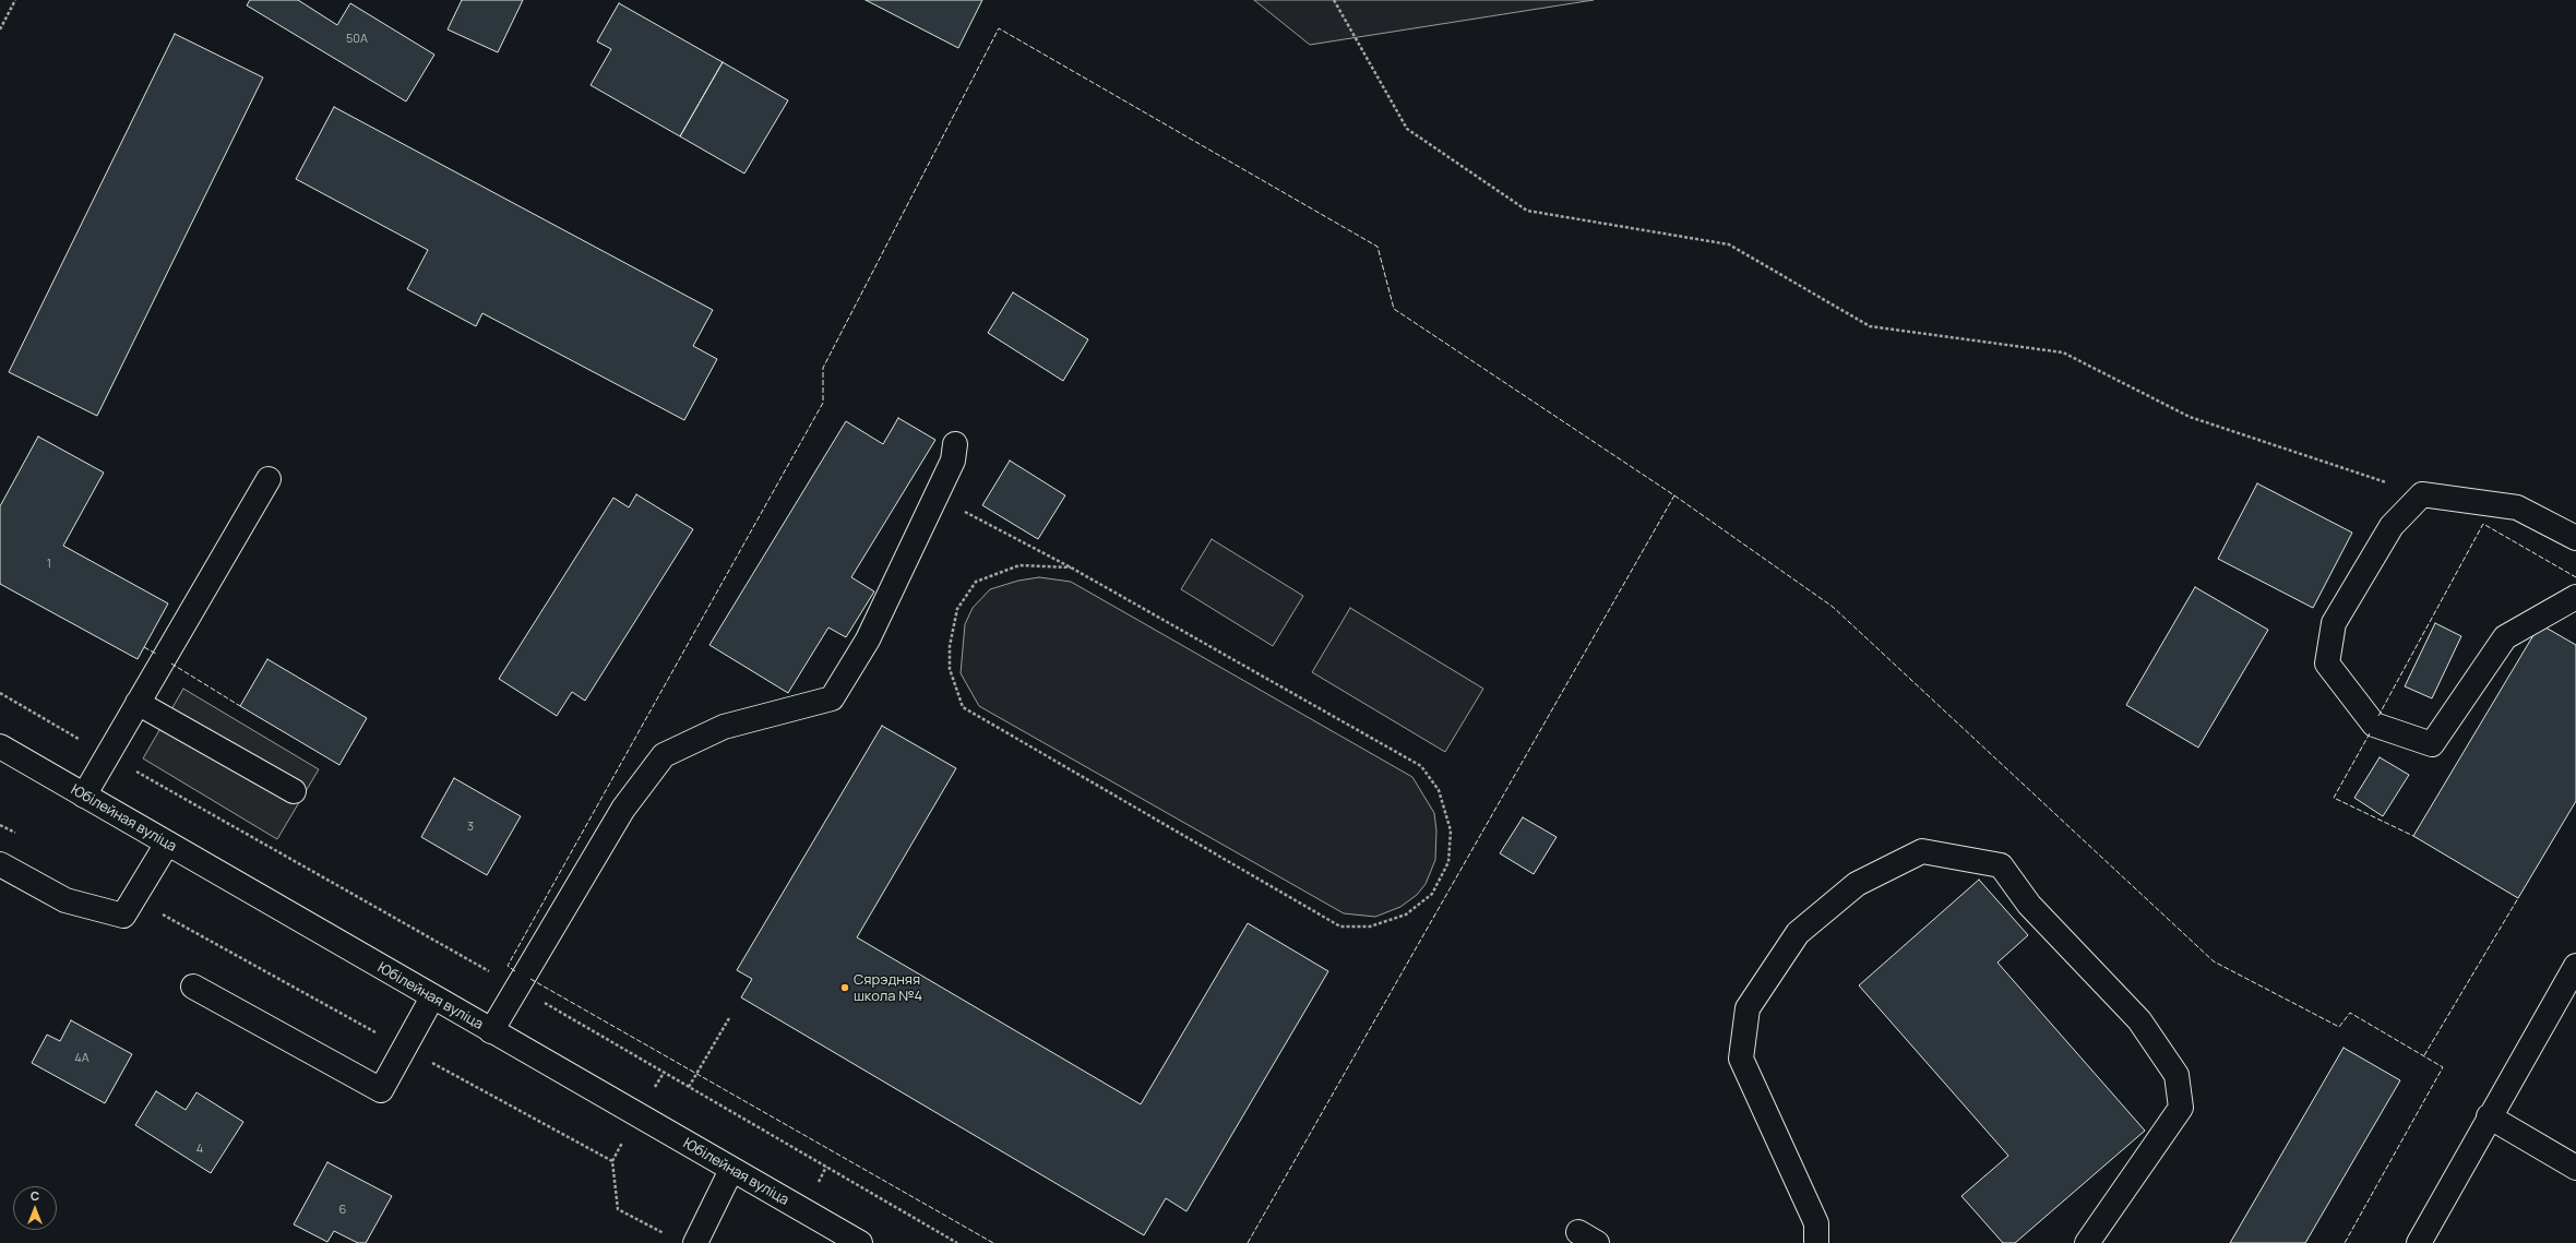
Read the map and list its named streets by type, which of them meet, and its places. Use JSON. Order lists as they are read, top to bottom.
{
  "streets": {
    "main road": ["Юбілейная вуліца"]
  },
  "places": ["Сярэдняя школа №4"],
  "house_numbers": [
    "50А",
    "1",
    "3",
    "4А",
    "4",
    "6"
  ],
  "north": "top"
}
